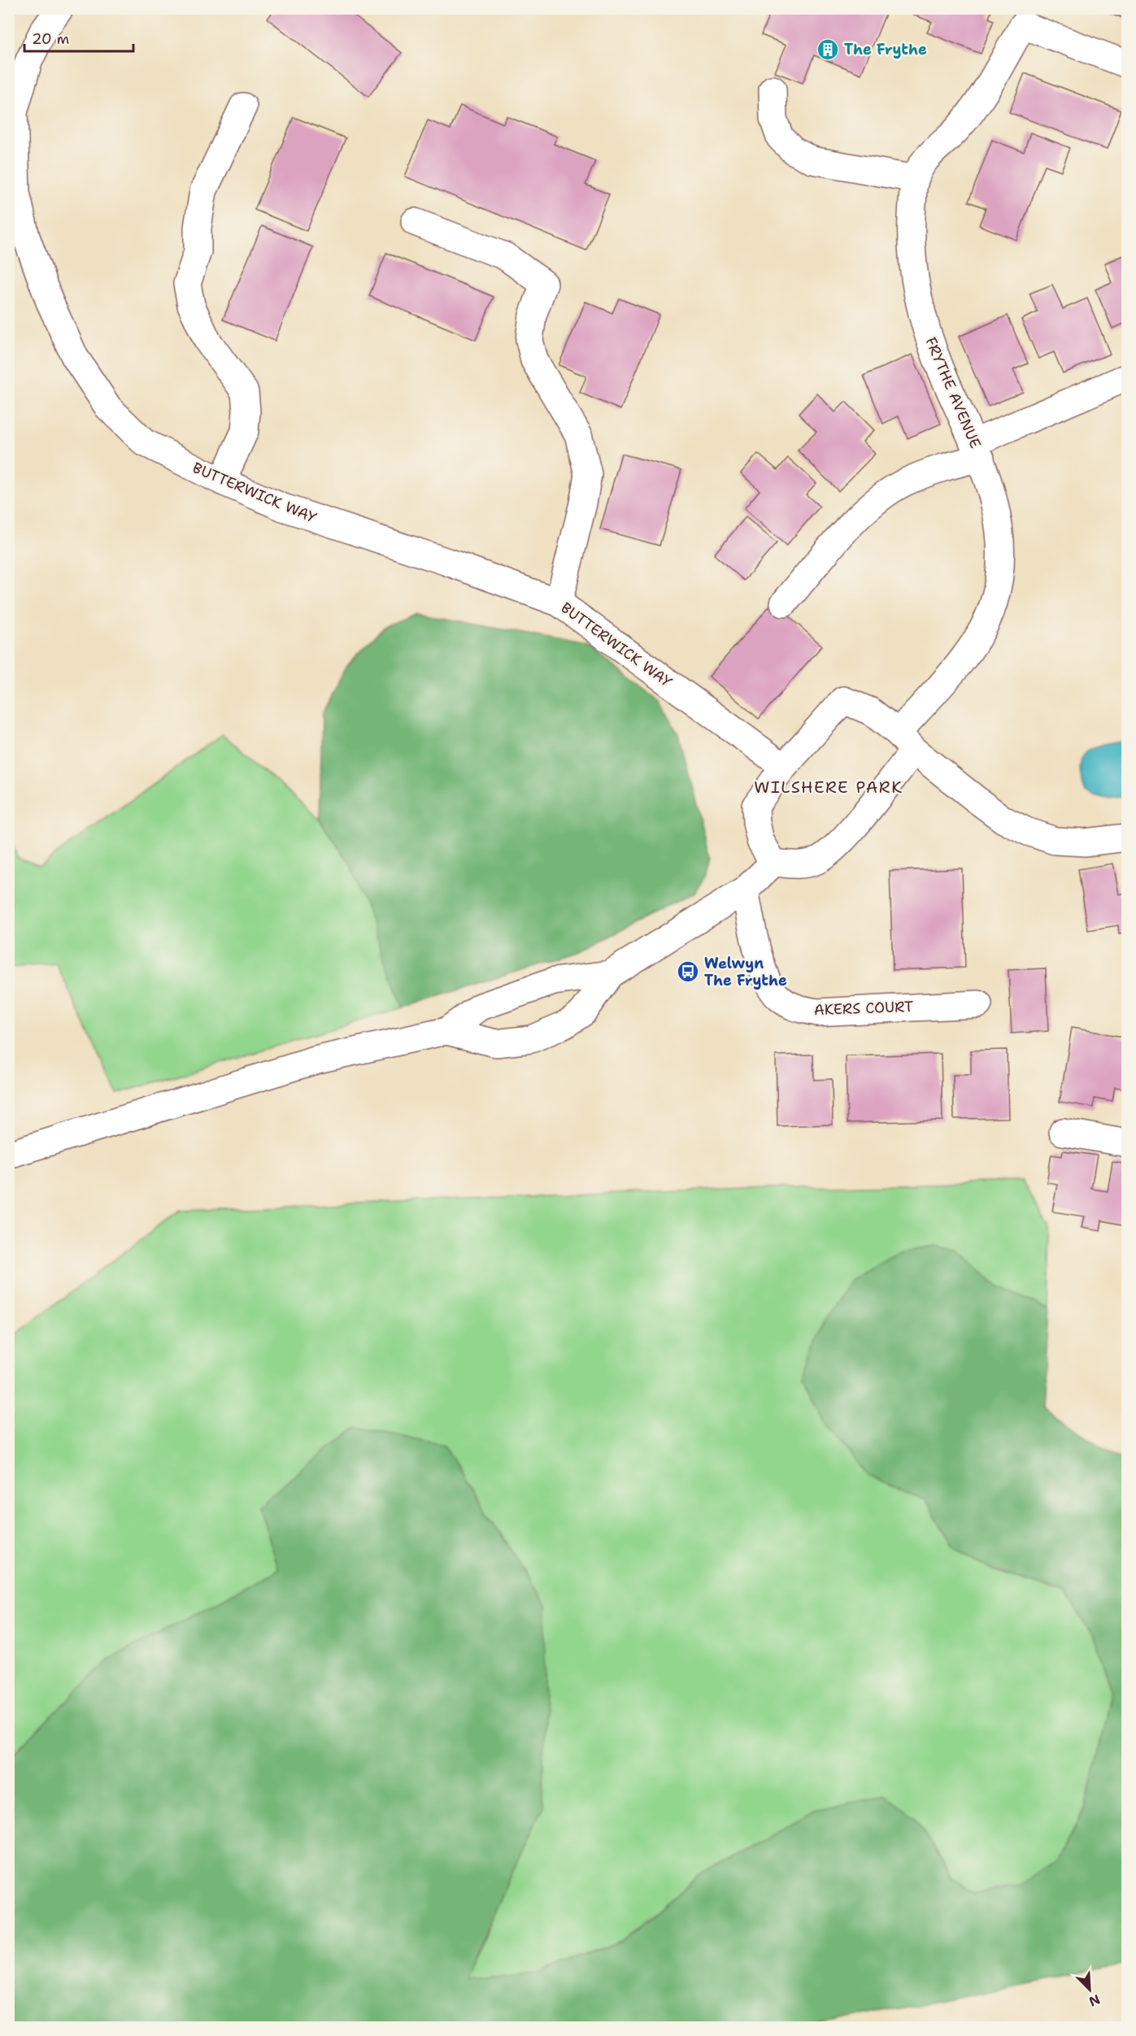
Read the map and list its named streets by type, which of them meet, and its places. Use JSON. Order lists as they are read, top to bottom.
{
  "streets": {
    "street": ["FRYTHE AVENUE", "BUTTERWICK WAY", "AKERS COURT"]
  },
  "districts": ["WILSHERE PARK"],
  "places": {
    "building": ["The Frythe"],
    "bus stop": ["Welwyn The Frythe"]
  },
  "scale_bar": "20 m",
  "north": "bottom right"
}
